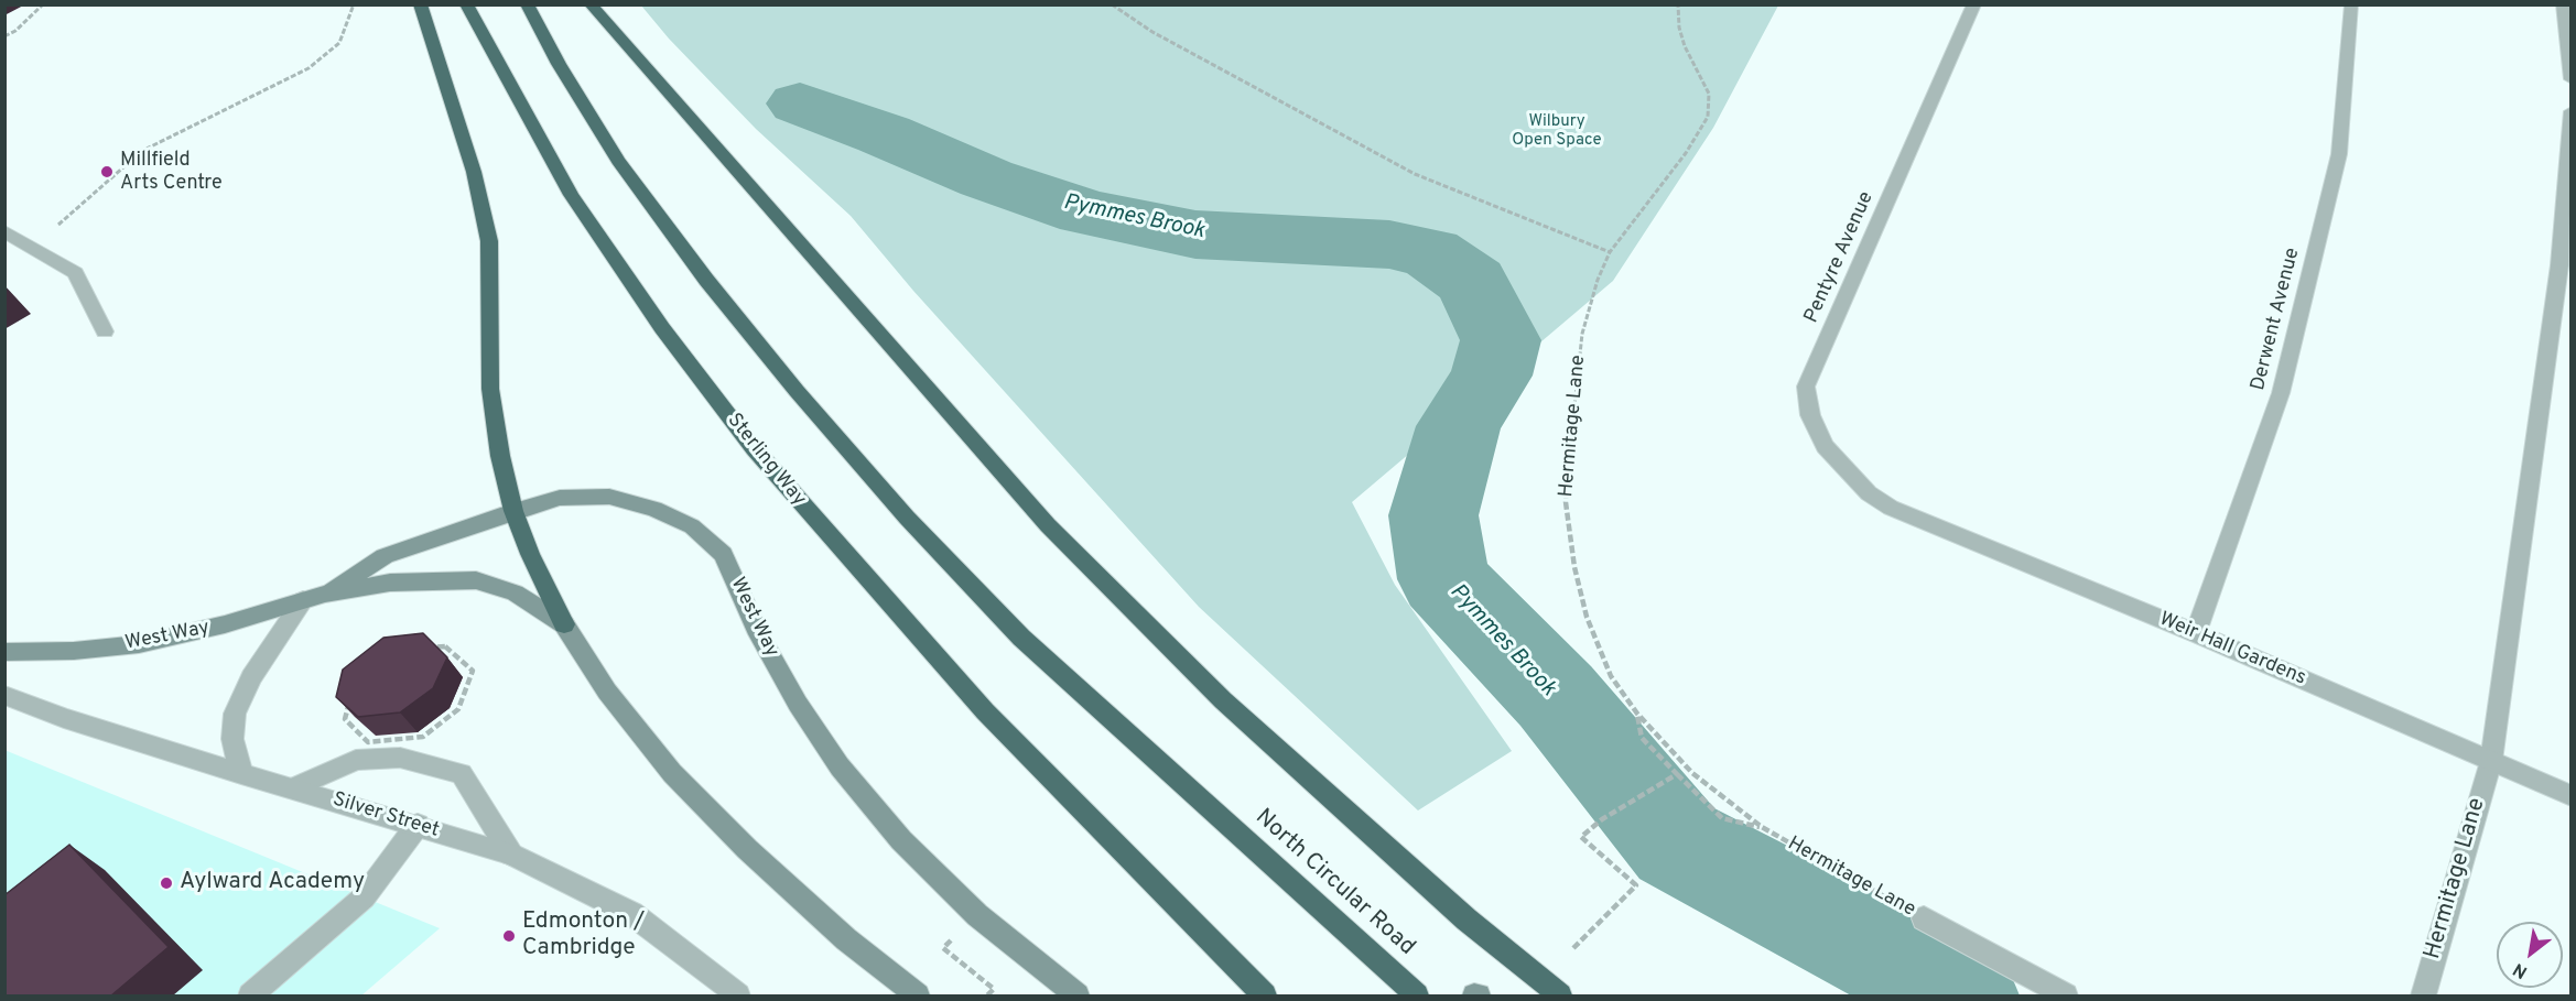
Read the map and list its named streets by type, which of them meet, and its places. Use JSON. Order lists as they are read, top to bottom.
{
  "streets": {
    "highway": ["Sterling Way", "North Circular Road"],
    "street": [
      "Pentyre Avenue",
      "Derwent Avenue",
      "Hermitage Lane",
      "West Way",
      "Weir Hall Gardens",
      "Silver Street"
    ]
  },
  "crossings": [
    ["Pentyre Avenue", "Weir Hall Gardens"],
    ["Derwent Avenue", "Weir Hall Gardens"],
    ["Hermitage Lane", "Weir Hall Gardens"]
  ],
  "water": ["Pymmes Brook"],
  "parks": ["Wilbury Open Space"],
  "places": ["Millfield Arts Centre", "Aylward Academy", "Edmonton / Cambridge"],
  "north": "bottom left"
}
